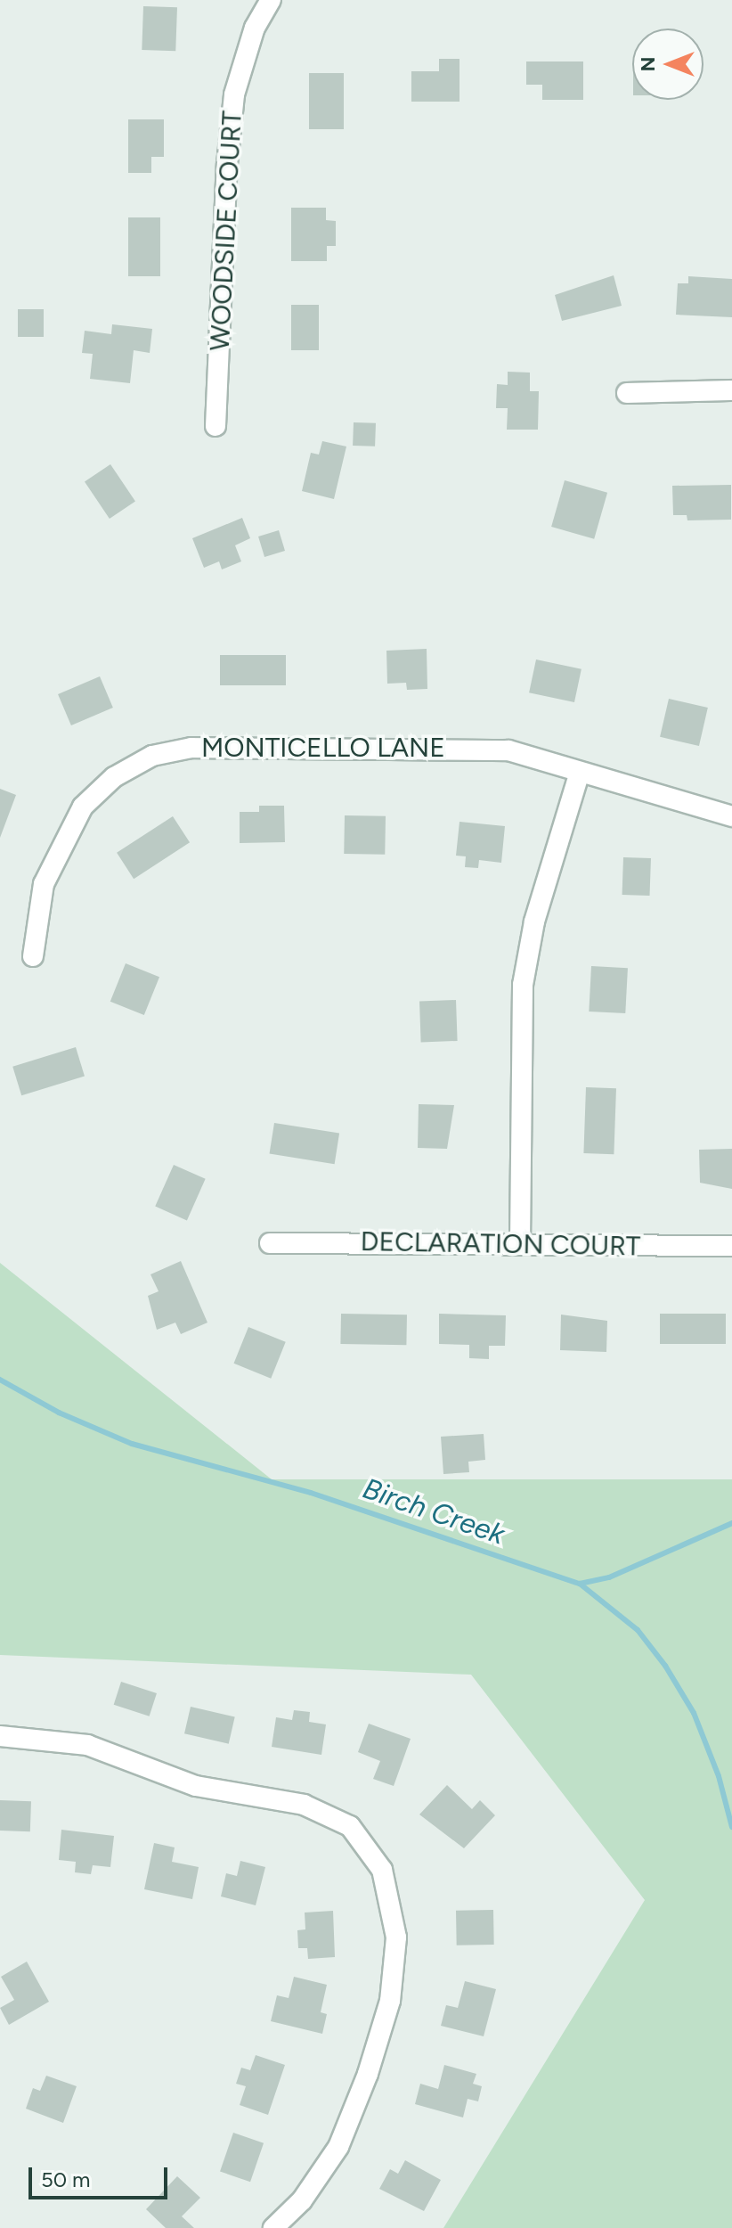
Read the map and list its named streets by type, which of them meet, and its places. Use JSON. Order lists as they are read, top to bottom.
{
  "streets": {
    "street": ["WOODSIDE COURT", "MONTICELLO LANE", "DECLARATION COURT"]
  },
  "water": ["Birch Creek"],
  "scale_bar": "50 m",
  "north": "left"
}
